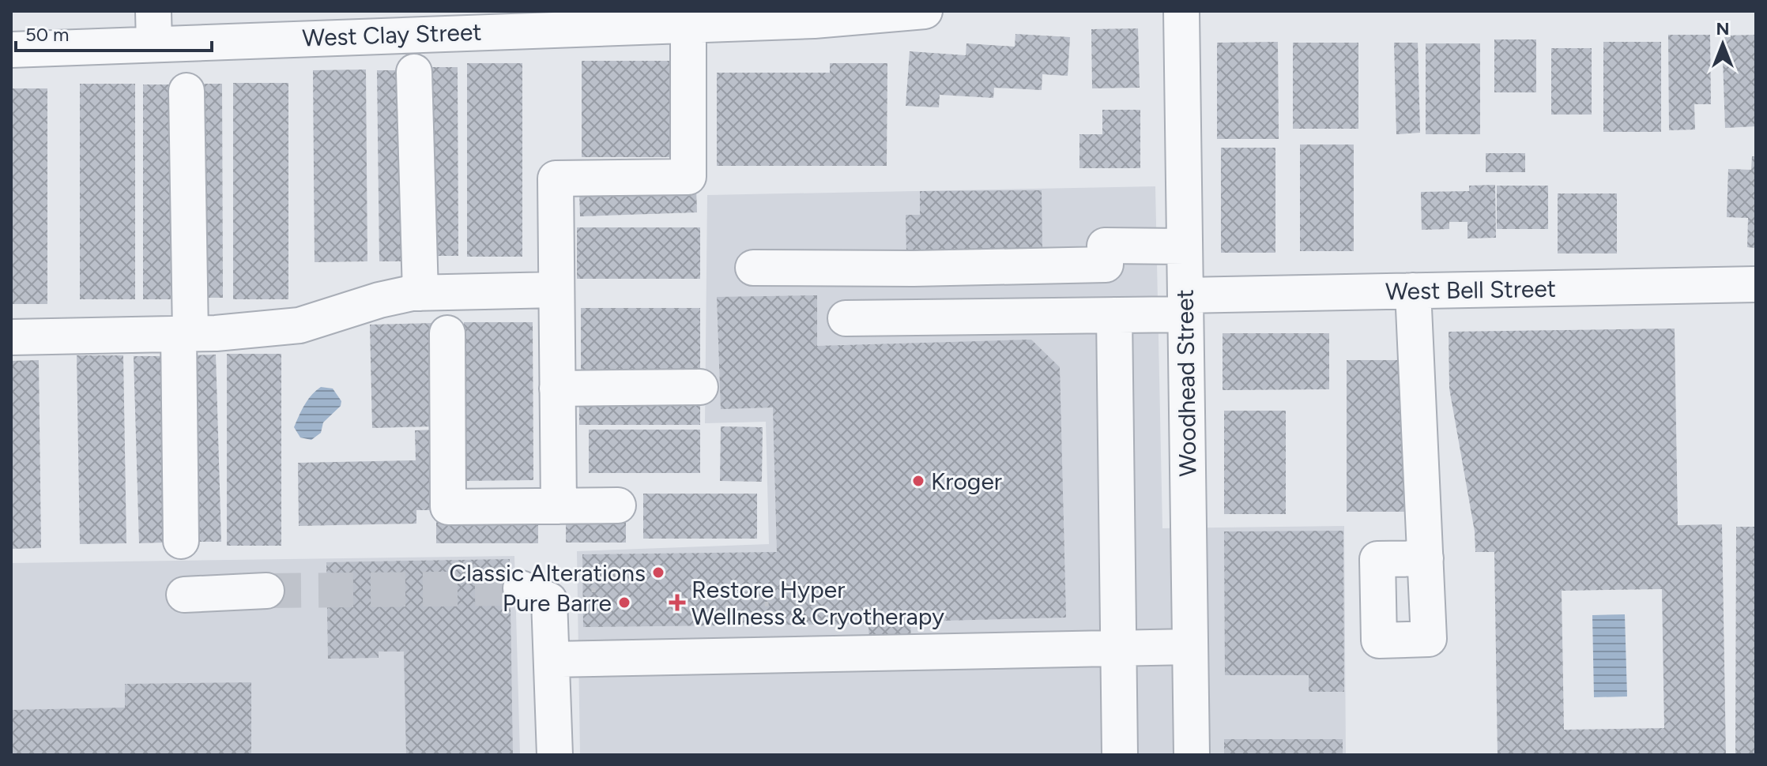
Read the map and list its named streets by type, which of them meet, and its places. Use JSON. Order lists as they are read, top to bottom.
{
  "streets": {
    "street": ["West Clay Street", "West Bell Street", "Woodhead Street"]
  },
  "crossings": [
    ["West Bell Street", "Woodhead Street"]
  ],
  "places": {
    "other": ["Kroger", "Classic Alterations", "Pure Barre"],
    "health": ["Restore Hyper Wellness & Cryotherapy"]
  },
  "scale_bar": "50 m",
  "north": "top"
}
